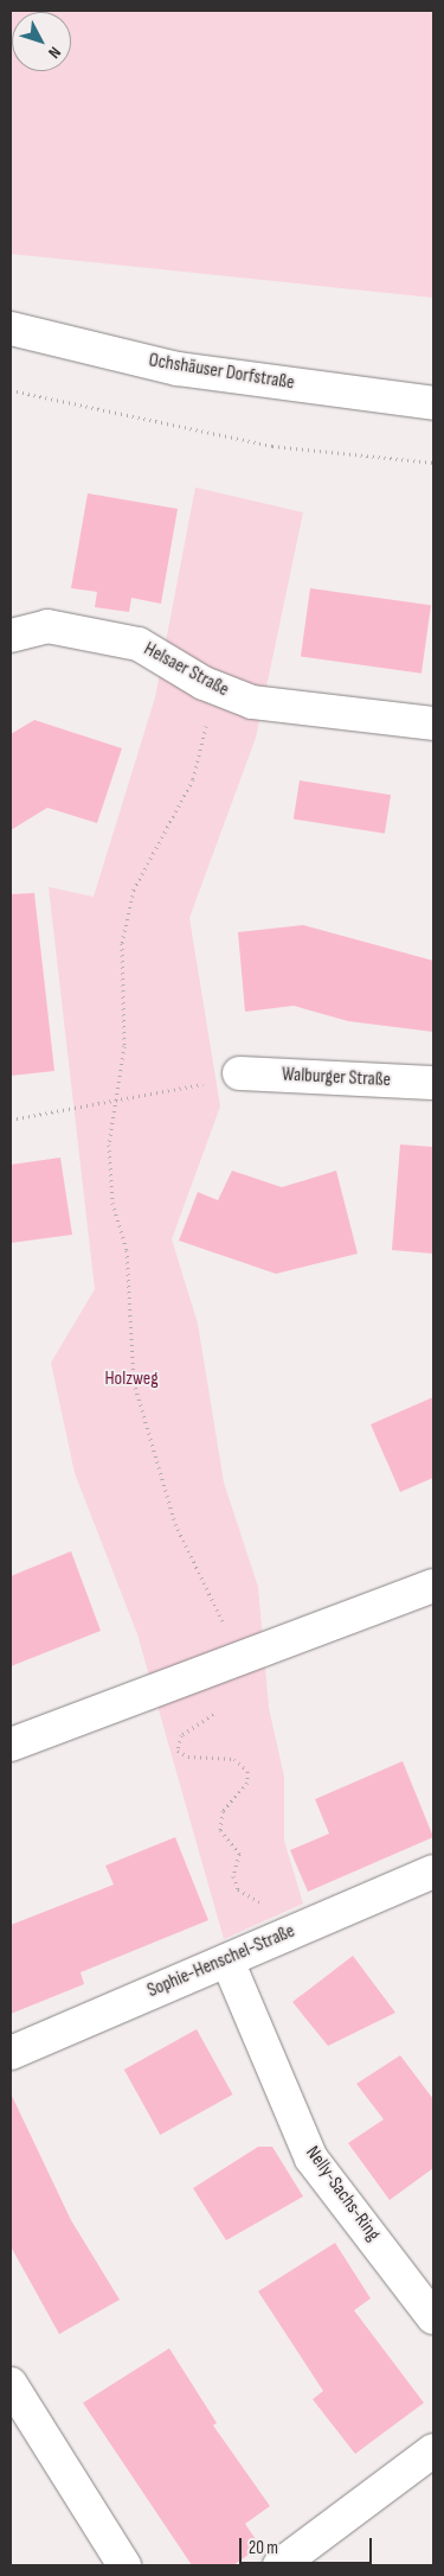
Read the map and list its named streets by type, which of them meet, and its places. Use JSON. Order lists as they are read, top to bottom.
{
  "streets": {
    "street": [
      "Ochshäuser Dorfstraße",
      "Helsaer Straße",
      "Walburger Straße",
      "Sophie-Henschel-Straße",
      "Nelly-Sachs-Ring"
    ]
  },
  "crossings": [
    ["Sophie-Henschel-Straße", "Nelly-Sachs-Ring"]
  ],
  "parks": ["Holzweg"],
  "scale_bar": "20 m",
  "north": "bottom right"
}
